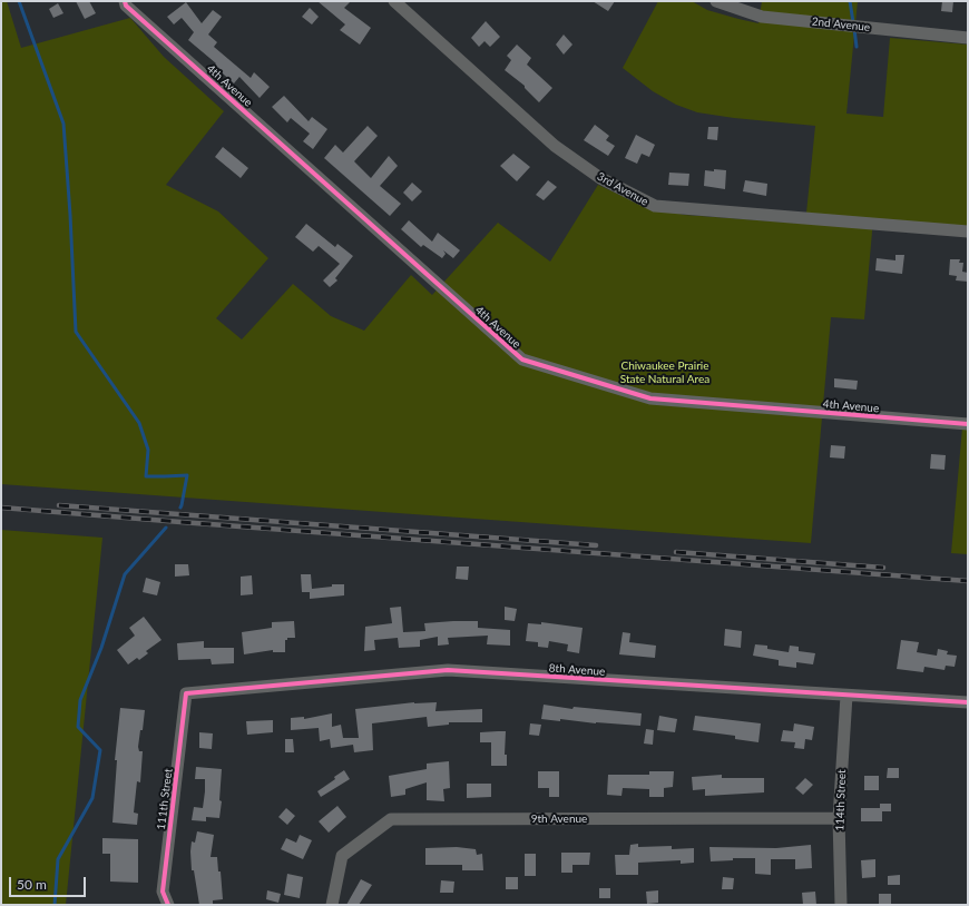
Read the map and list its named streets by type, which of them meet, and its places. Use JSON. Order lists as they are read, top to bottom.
{
  "streets": {
    "street": [
      "2nd Avenue",
      "4th Avenue",
      "3rd Avenue",
      "8th Avenue",
      "111th Street",
      "114th Street",
      "9th Avenue"
    ]
  },
  "crossings": [
    ["8th Avenue", "111th Street"],
    ["8th Avenue", "114th Street"],
    ["114th Street", "9th Avenue"]
  ],
  "parks": ["Chiwaukee Prairie State Natural Area"],
  "scale_bar": "50 m"
}
